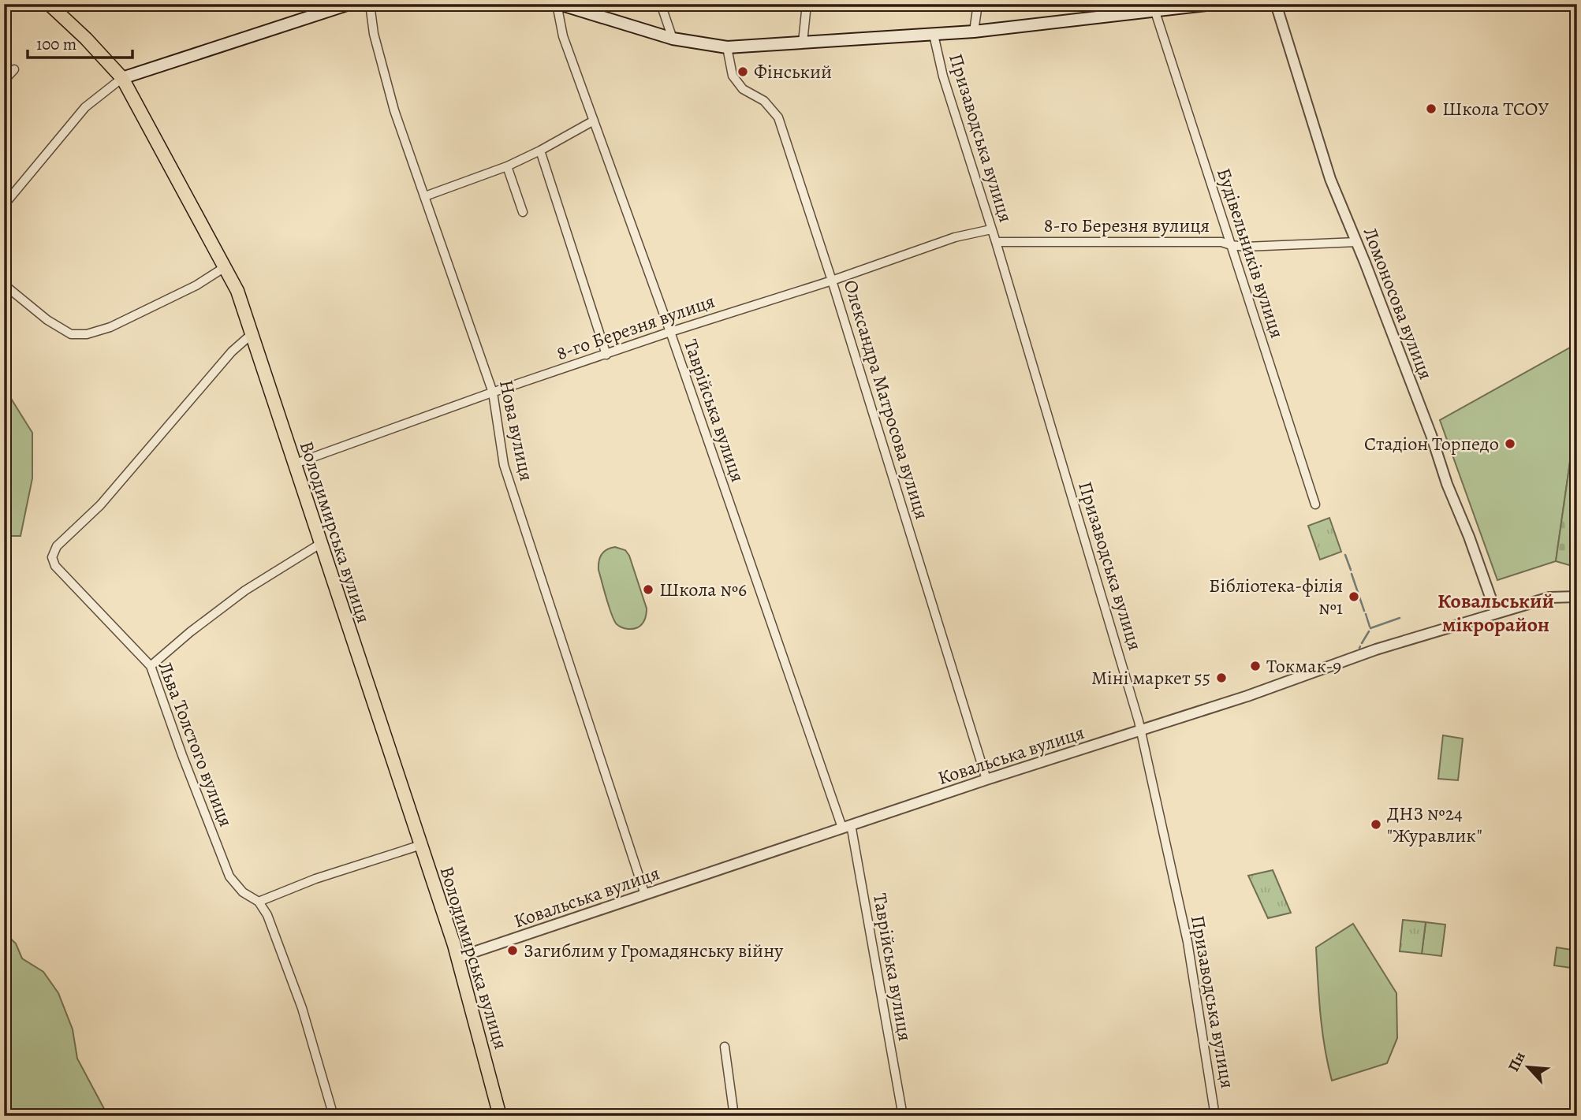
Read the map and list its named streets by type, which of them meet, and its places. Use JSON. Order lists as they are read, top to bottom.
{
  "streets": {
    "main road": ["Володимирська вулиця"],
    "street": [
      "Призаводська вулиця",
      "8-го Березня вулиця",
      "Будівельників вулиця",
      "Ломоносова вулиця",
      "Олександра Матросова вулиця",
      "Таврійська вулиця",
      "Нова вулиця",
      "Льва Толстого вулиця",
      "Ковальська вулиця"
    ]
  },
  "crossings": [
    ["Призаводська вулиця", "8-го Березня вулиця"],
    ["Призаводська вулиця", "Ковальська вулиця"],
    ["8-го Березня вулиця", "Будівельників вулиця"],
    ["8-го Березня вулиця", "Ломоносова вулиця"],
    ["8-го Березня вулиця", "Олександра Матросова вулиця"],
    ["8-го Березня вулиця", "Таврійська вулиця"],
    ["8-го Березня вулиця", "Нова вулиця"],
    ["8-го Березня вулиця", "Володимирська вулиця"],
    ["Ломоносова вулиця", "Ковальська вулиця"],
    ["Олександра Матросова вулиця", "Ковальська вулиця"],
    ["Таврійська вулиця", "Ковальська вулиця"],
    ["Нова вулиця", "Ковальська вулиця"],
    ["Володимирська вулиця", "Льва Толстого вулиця"],
    ["Володимирська вулиця", "Ковальська вулиця"]
  ],
  "districts": ["Ковальський мікрорайон"],
  "places": [
    "Фінський",
    "Школа ТСОУ",
    "Стадіон Торпедо",
    "Школа №6",
    "Бібліотека-філія №1",
    "Токмак-9",
    "Міні маркет 55",
    "ДНЗ №24 \"Журавлик\"",
    "Загиблим у Громадянську війну"
  ],
  "scale_bar": "100 m",
  "north": "top left"
}
